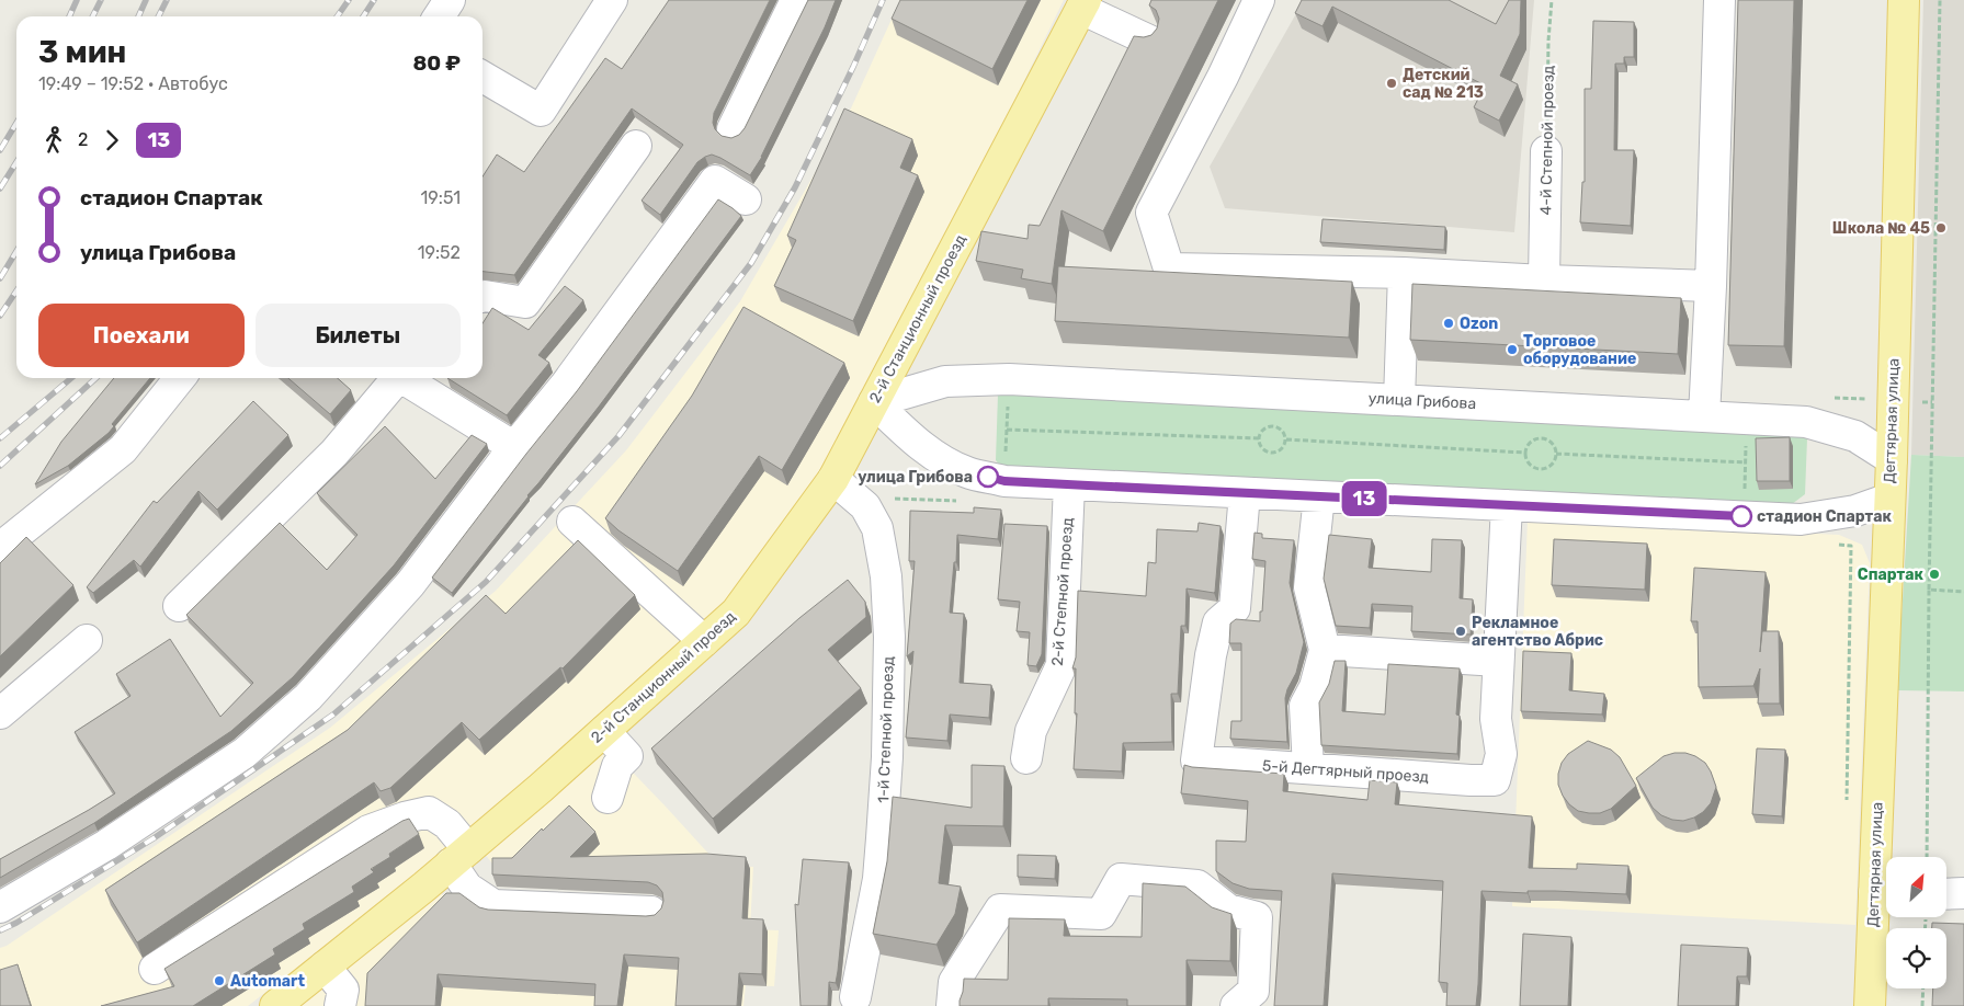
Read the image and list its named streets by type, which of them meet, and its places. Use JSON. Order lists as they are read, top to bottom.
{
  "streets": {
    "main road": ["2-й Станционный проезд", "Дегтярная улица"],
    "street": [
      "4-й Степной проезд",
      "улица Грибова",
      "2-й Степной проезд",
      "1-й Степной проезд",
      "5-й Дегтярный проезд"
    ]
  },
  "crossings": [
    ["2-й Станционный проезд", "улица Грибова"],
    ["2-й Станционный проезд", "1-й Степной проезд"],
    ["улица Грибова", "Дегтярная улица"]
  ],
  "places": [
    "Детский сад № 213",
    "Школа № 45",
    "Ozon",
    "Торговое оборудование",
    "улица Грибова",
    "стадион Спартак",
    "Спартак",
    "Рекламное агентство Абрис",
    "Automart"
  ],
  "lines": ["bus line 13"],
  "north": "top right",
  "page": {
    "on_map": "13",
    "heading": ["3 мин", "19:49 – 19:52 · Автобус", "80 ₽"],
    "legs": ["2", "13"],
    "list": [
      {
        "name": "стадион Спартак",
        "value": "19:51"
      },
      {
        "name": "улица Грибова",
        "value": "19:52"
      }
    ],
    "buttons": ["Поехали", "Билеты"]
  }
}
